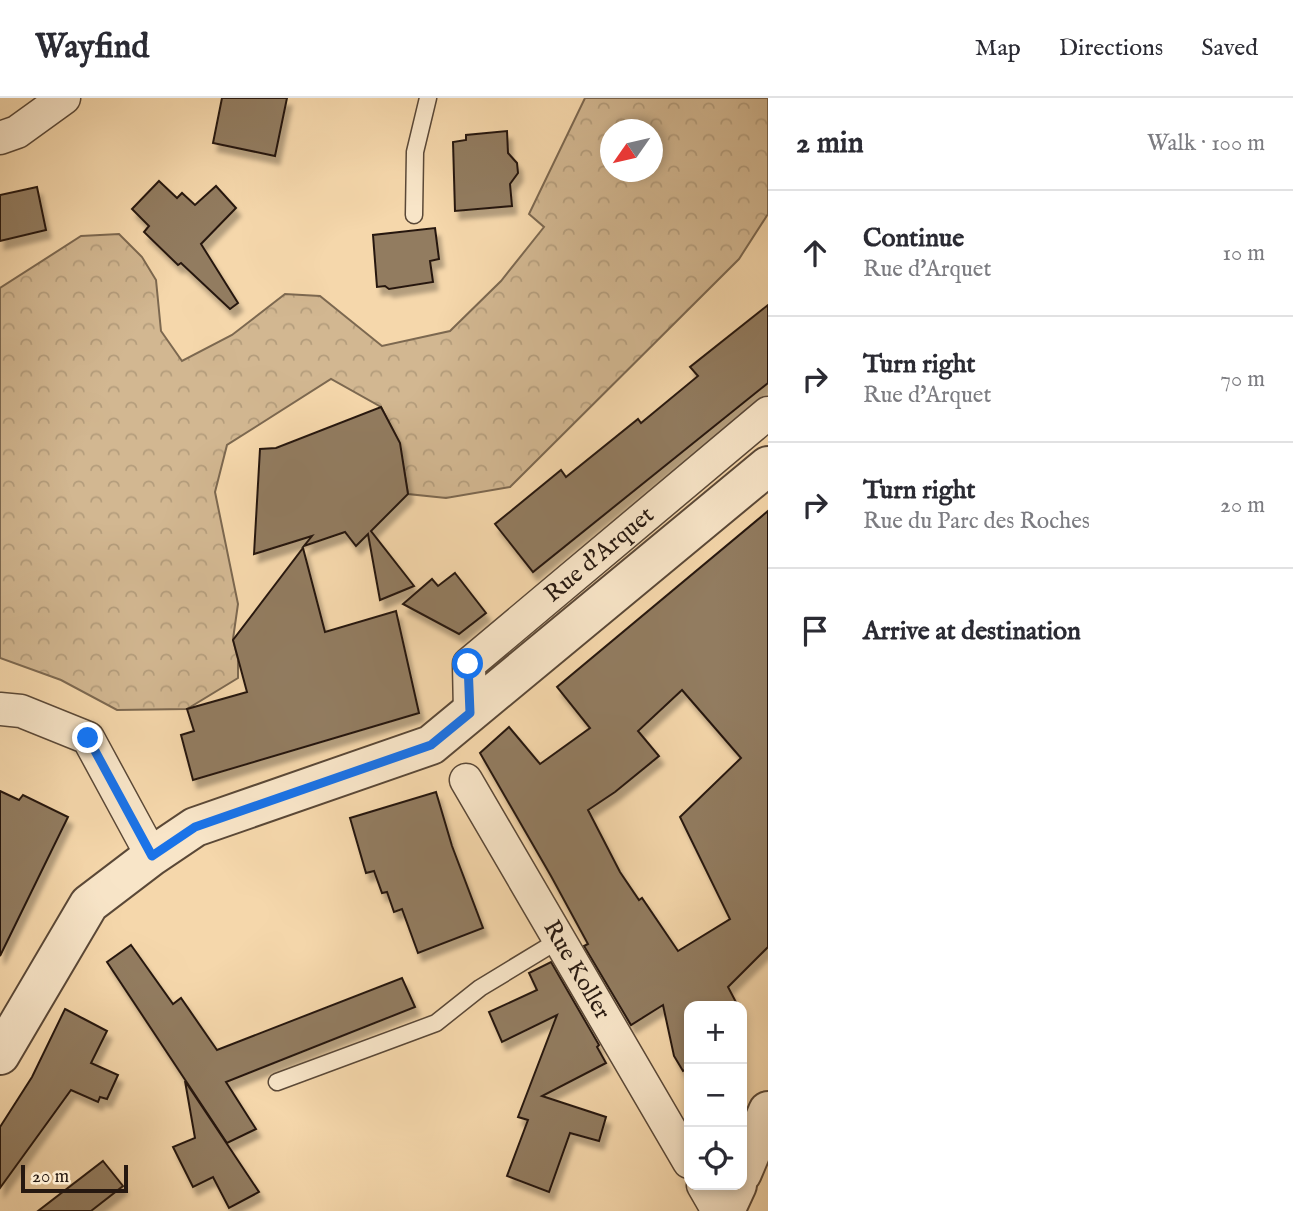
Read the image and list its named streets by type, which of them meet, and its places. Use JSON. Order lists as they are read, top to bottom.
{
  "streets": {
    "street": ["Rue d'Arquet", "Rue Koller"]
  },
  "scale_bar": "20 m",
  "north": "bottom left",
  "page": {
    "header": "Wayfind",
    "nav": ["Map", "Directions", "Saved"],
    "heading": ["2 min", "Walk · 100 m"],
    "list": [
      ["Continue", "Rue d'Arquet", "10 m"],
      ["Turn right", "Rue d'Arquet", "70 m"],
      ["Turn right", "Rue du Parc des Roches", "20 m"],
      "Arrive at destination"
    ],
    "map_buttons": ["+", "−"],
    "scale": "20 m"
  }
}
